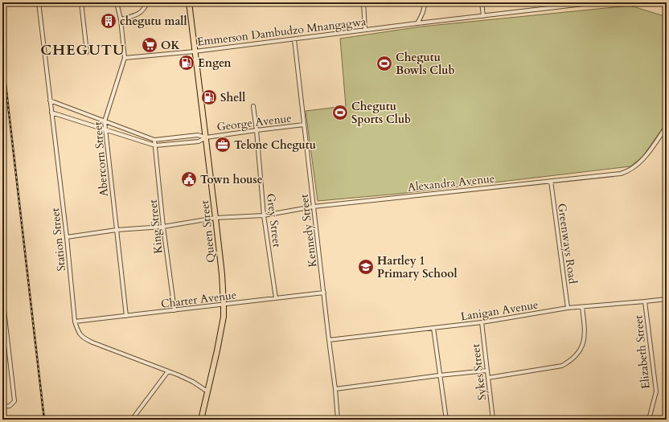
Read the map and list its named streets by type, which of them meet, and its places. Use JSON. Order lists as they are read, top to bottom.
{
  "streets": {
    "highway": ["Queen Street"],
    "street": [
      "Emmerson Dambudzo Mnangagwa",
      "George Avenue",
      "Abercorn Street",
      "Alexandra Avenue",
      "Grey Street",
      "King Street",
      "Kennedy Street",
      "Station Street",
      "Greenways Road",
      "Charter Avenue",
      "Lanigan Avenue",
      "Elizabeth Street",
      "Sykes Street"
    ]
  },
  "crossings": [
    ["Emmerson Dambudzo Mnangagwa", "Abercorn Street"],
    ["Emmerson Dambudzo Mnangagwa", "Kennedy Street"],
    ["Emmerson Dambudzo Mnangagwa", "Queen Street"],
    ["George Avenue", "Abercorn Street"],
    ["George Avenue", "Grey Street"],
    ["George Avenue", "King Street"],
    ["George Avenue", "Kennedy Street"],
    ["George Avenue", "Queen Street"],
    ["George Avenue", "Station Street"],
    ["Abercorn Street", "Alexandra Avenue"],
    ["Abercorn Street", "Charter Avenue"],
    ["Alexandra Avenue", "Grey Street"],
    ["Alexandra Avenue", "King Street"],
    ["Alexandra Avenue", "Kennedy Street"],
    ["Alexandra Avenue", "Queen Street"],
    ["Alexandra Avenue", "Station Street"],
    ["Alexandra Avenue", "Greenways Road"],
    ["Grey Street", "Charter Avenue"],
    ["King Street", "Charter Avenue"],
    ["Kennedy Street", "Charter Avenue"],
    ["Kennedy Street", "Lanigan Avenue"],
    ["Queen Street", "Station Street"],
    ["Queen Street", "Charter Avenue"],
    ["Station Street", "Charter Avenue"],
    ["Greenways Road", "Lanigan Avenue"],
    ["Greenways Road", "Elizabeth Street"],
    ["Lanigan Avenue", "Elizabeth Street"],
    ["Lanigan Avenue", "Sykes Street"]
  ],
  "districts": ["CHEGUTU"],
  "places": {
    "building": ["chegutu mall"],
    "supermarket": ["OK"],
    "fuel station": ["Engen", "Shell"],
    "sports": ["Chegutu Bowls Club", "Chegutu Sports Club"],
    "office": ["Telone Chegutu"],
    "public building": ["Town house"],
    "school or university": ["Hartley 1 Primary School"]
  }
}
